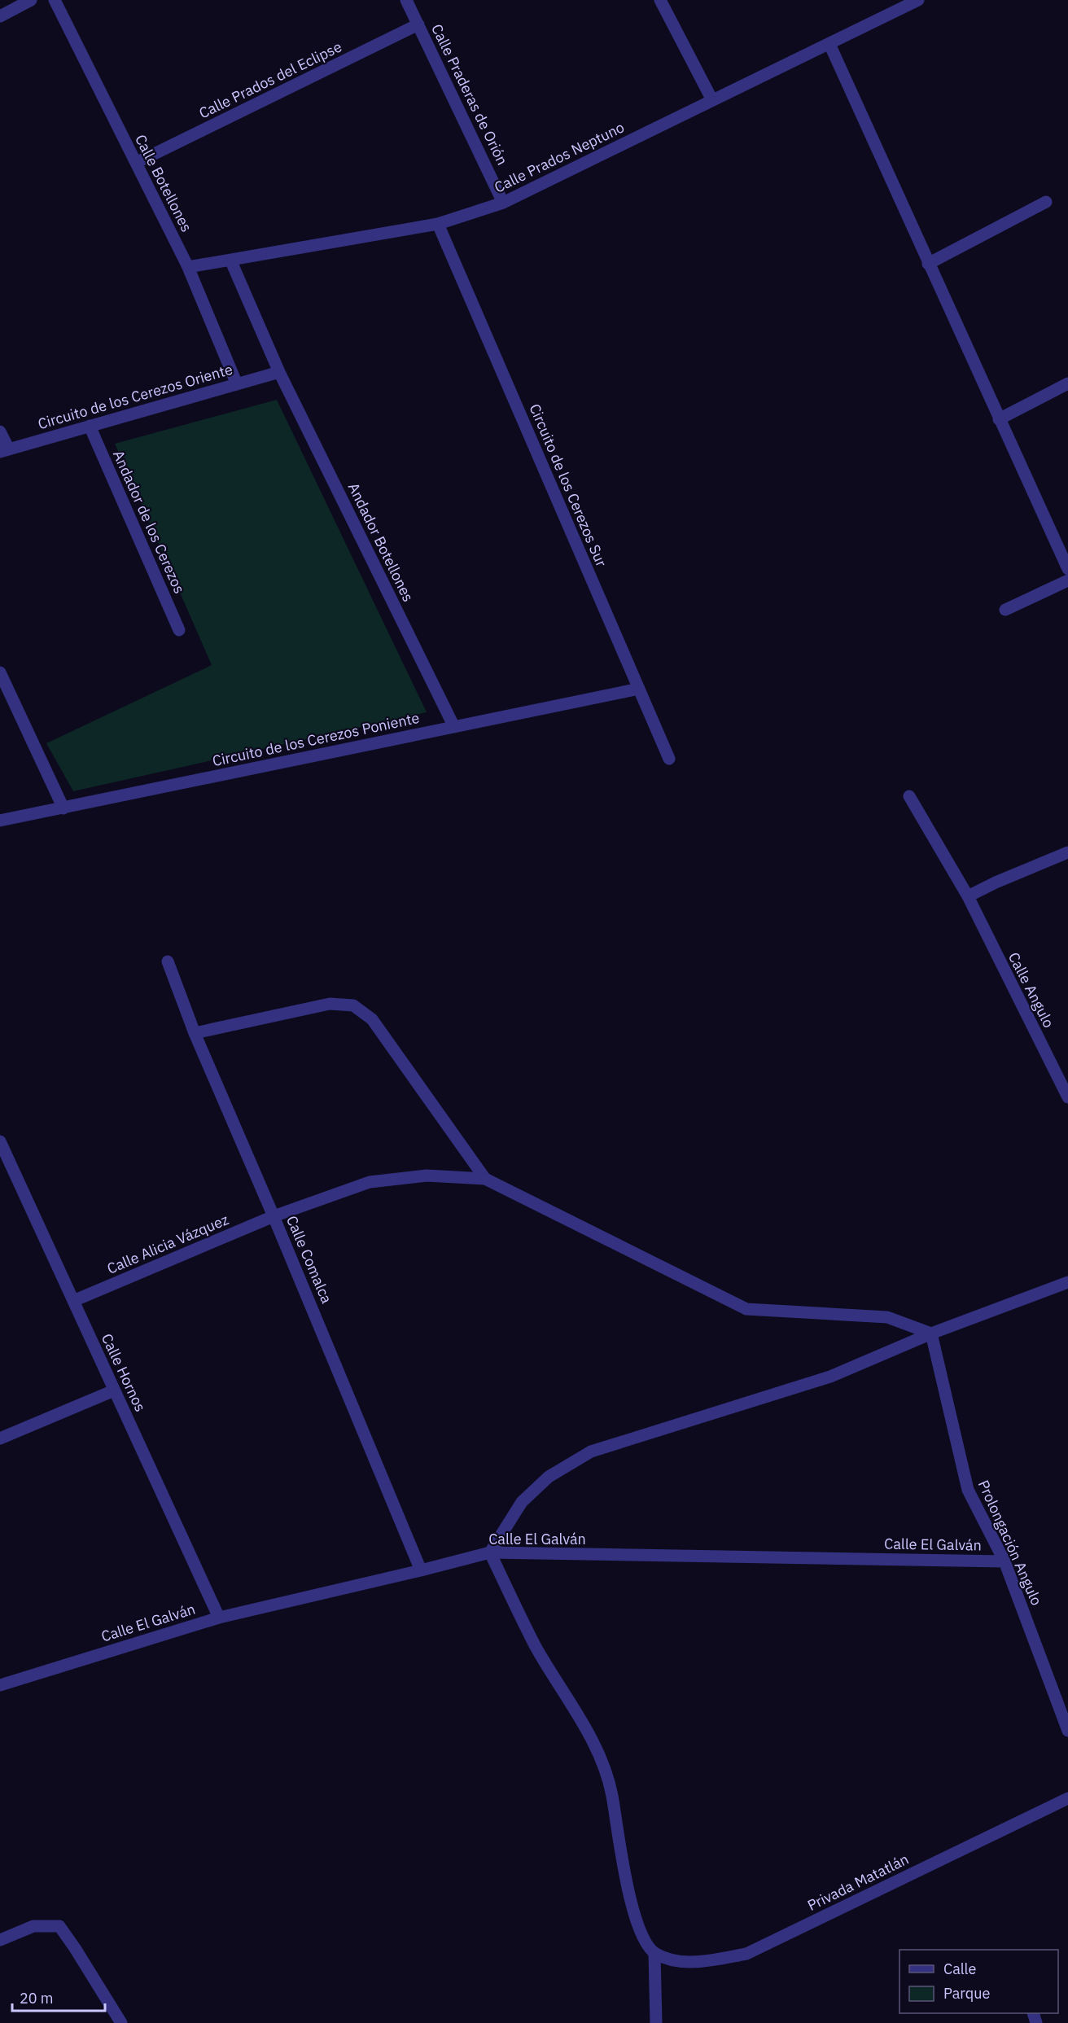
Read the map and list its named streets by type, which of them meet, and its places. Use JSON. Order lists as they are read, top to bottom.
{
  "streets": {
    "street": [
      "Calle Prados del Eclipse",
      "Calle Praderas de Orión",
      "Calle Prados Neptuno",
      "Calle Botellones",
      "Circuito de los Cerezos Oriente",
      "Circuito de los Cerezos Sur",
      "Andador de los Cerezos",
      "Andador Botellones",
      "Circuito de los Cerezos Poniente",
      "Calle Angulo",
      "Calle Alicia Vázquez",
      "Calle Comalca",
      "Calle Hornos",
      "Calle El Galván",
      "Prolongación Angulo",
      "Privada Matatlán"
    ]
  },
  "crossings": [
    ["Calle Prados del Eclipse", "Calle Praderas de Orión"],
    ["Calle Prados del Eclipse", "Calle Botellones"],
    ["Calle Praderas de Orión", "Calle Prados Neptuno"],
    ["Calle Prados Neptuno", "Calle Botellones"],
    ["Calle Prados Neptuno", "Circuito de los Cerezos Sur"],
    ["Calle Botellones", "Circuito de los Cerezos Oriente"],
    ["Circuito de los Cerezos Oriente", "Andador de los Cerezos"],
    ["Circuito de los Cerezos Oriente", "Andador Botellones"],
    ["Circuito de los Cerezos Sur", "Circuito de los Cerezos Poniente"],
    ["Andador Botellones", "Circuito de los Cerezos Poniente"],
    ["Calle Alicia Vázquez", "Calle Comalca"],
    ["Calle Alicia Vázquez", "Calle Hornos"],
    ["Calle Comalca", "Calle El Galván"],
    ["Calle Hornos", "Calle El Galván"],
    ["Calle El Galván", "Prolongación Angulo"]
  ],
  "legend": ["Calle", "Parque"],
  "scale_bar": "20 m"
}
